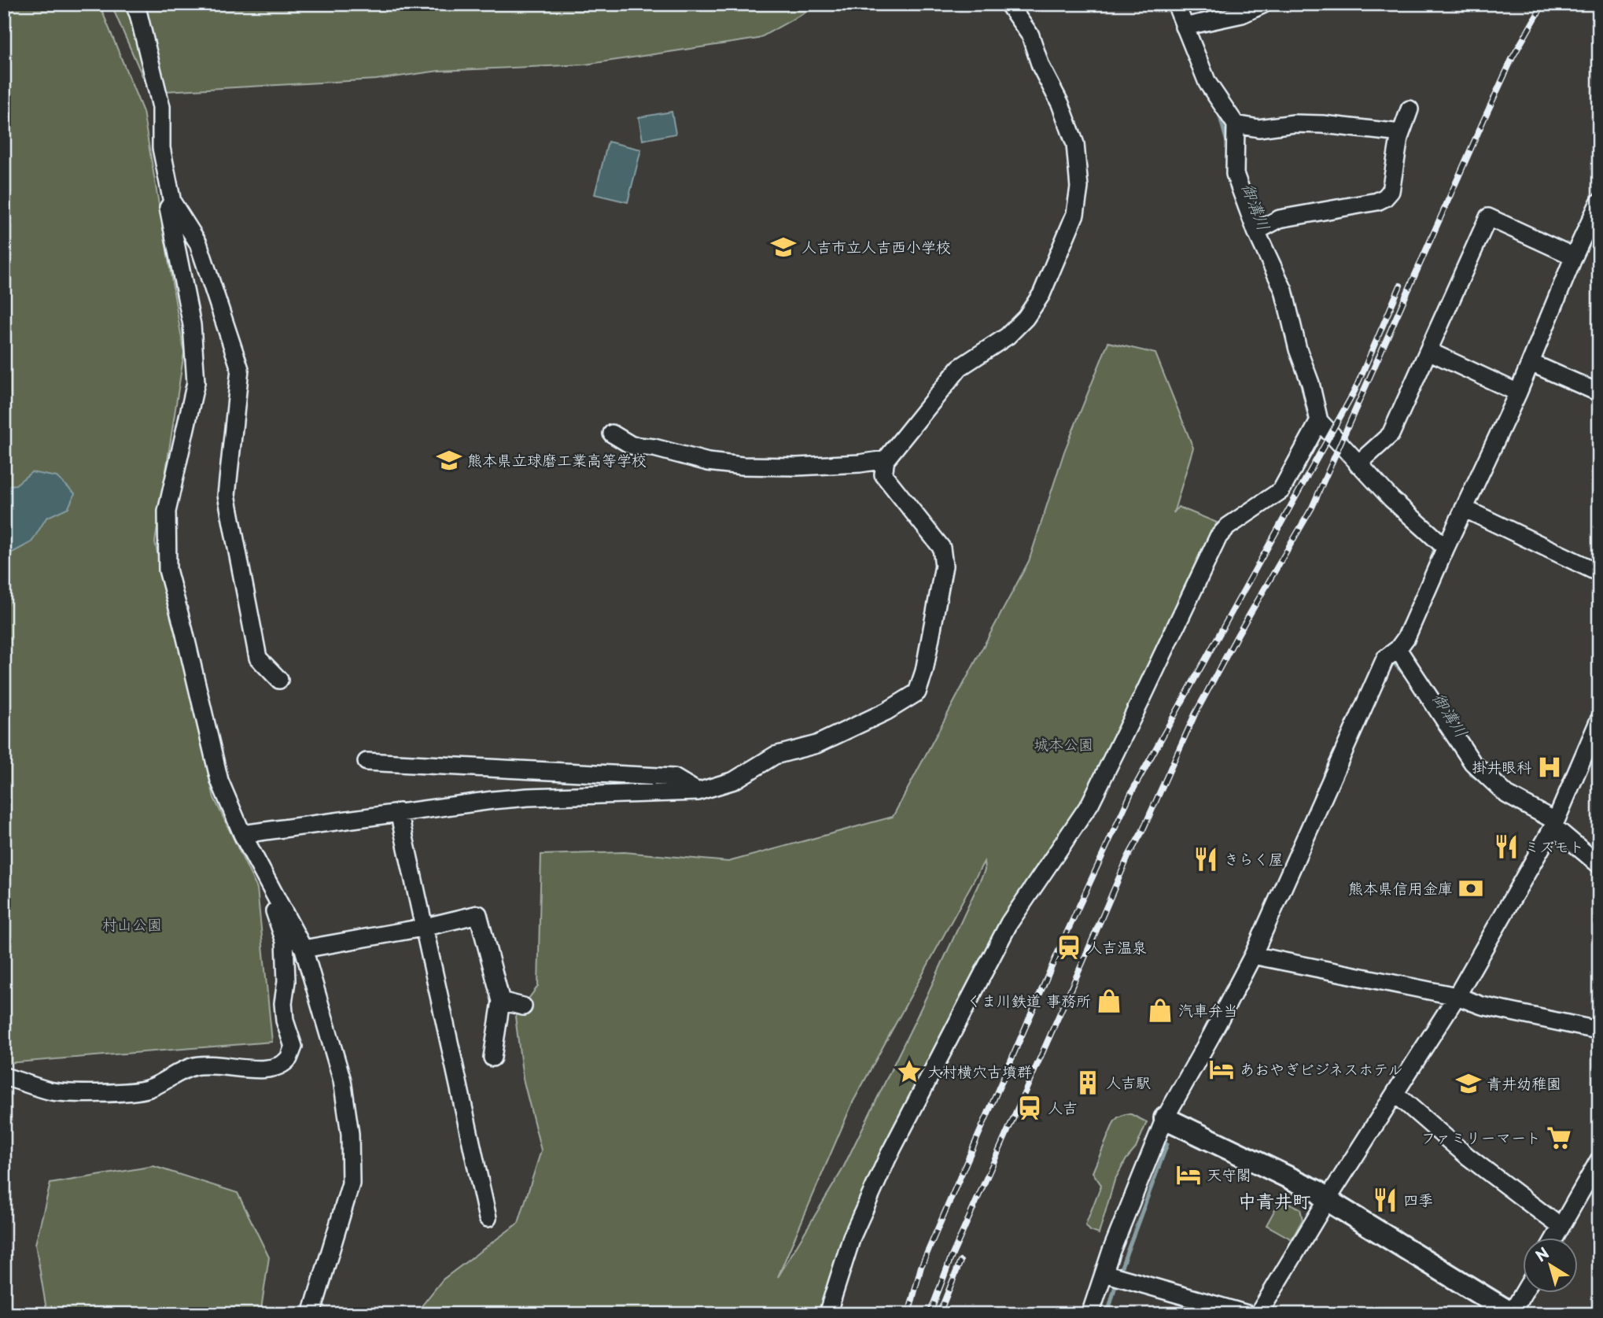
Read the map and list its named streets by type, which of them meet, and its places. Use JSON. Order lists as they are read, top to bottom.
{
  "districts": ["中青井町"],
  "water": ["御溝川"],
  "parks": ["城本公園", "村山公園"],
  "places": {
    "school or university": ["人吉市立人吉西小学校", "熊本県立球磨工業高等学校", "青井幼稚園"],
    "hospital": ["掛井眼科"],
    "restaurant": ["ミズモト", "きらく屋", "四季"],
    "bank": ["熊本県信用金庫"],
    "station": ["人吉温泉", "人吉"],
    "shop": ["くま川鉄道 事務所", "汽車弁当"],
    "hotel": ["あおやぎビジネスホテル", "天守閣"],
    "place": ["大村横穴古墳群"],
    "building": ["人吉駅"],
    "supermarket": ["ファミリーマート"]
  },
  "north": "top left"
}
